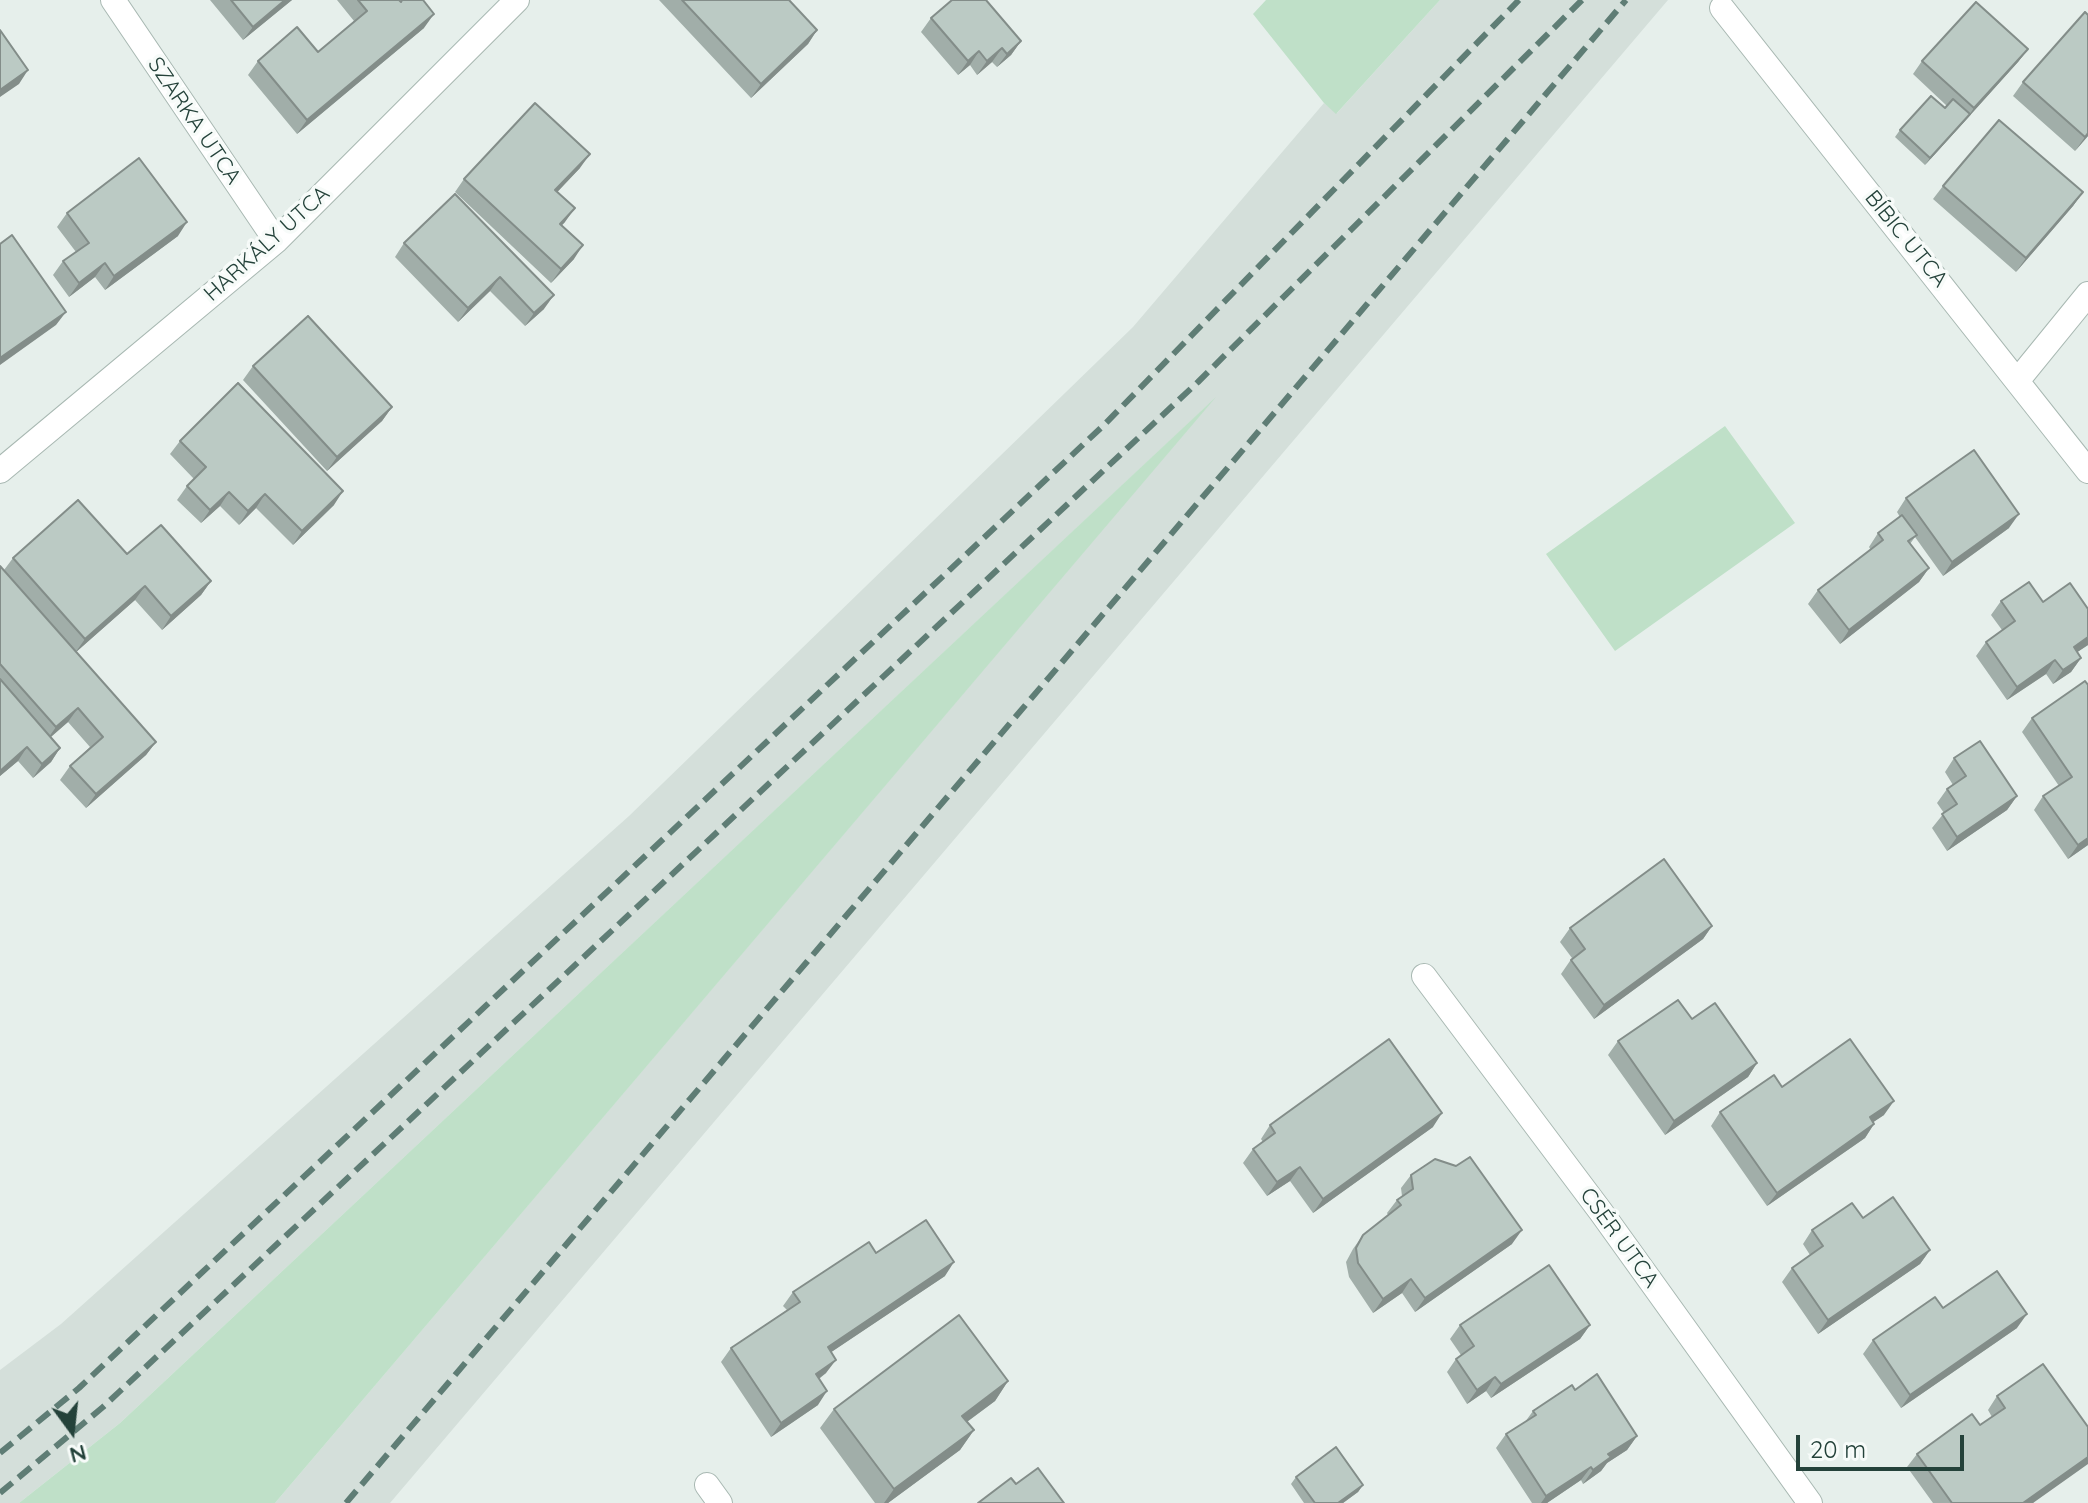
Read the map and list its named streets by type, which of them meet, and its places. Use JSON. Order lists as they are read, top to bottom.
{
  "streets": {
    "street": [
      "SZARKA UTCA",
      "BÍBIC UTCA",
      "HARKÁLY UTCA",
      "CSÉR UTCA"
    ]
  },
  "crossings": [
    ["SZARKA UTCA", "HARKÁLY UTCA"]
  ],
  "scale_bar": "20 m",
  "north": "bottom"
}
